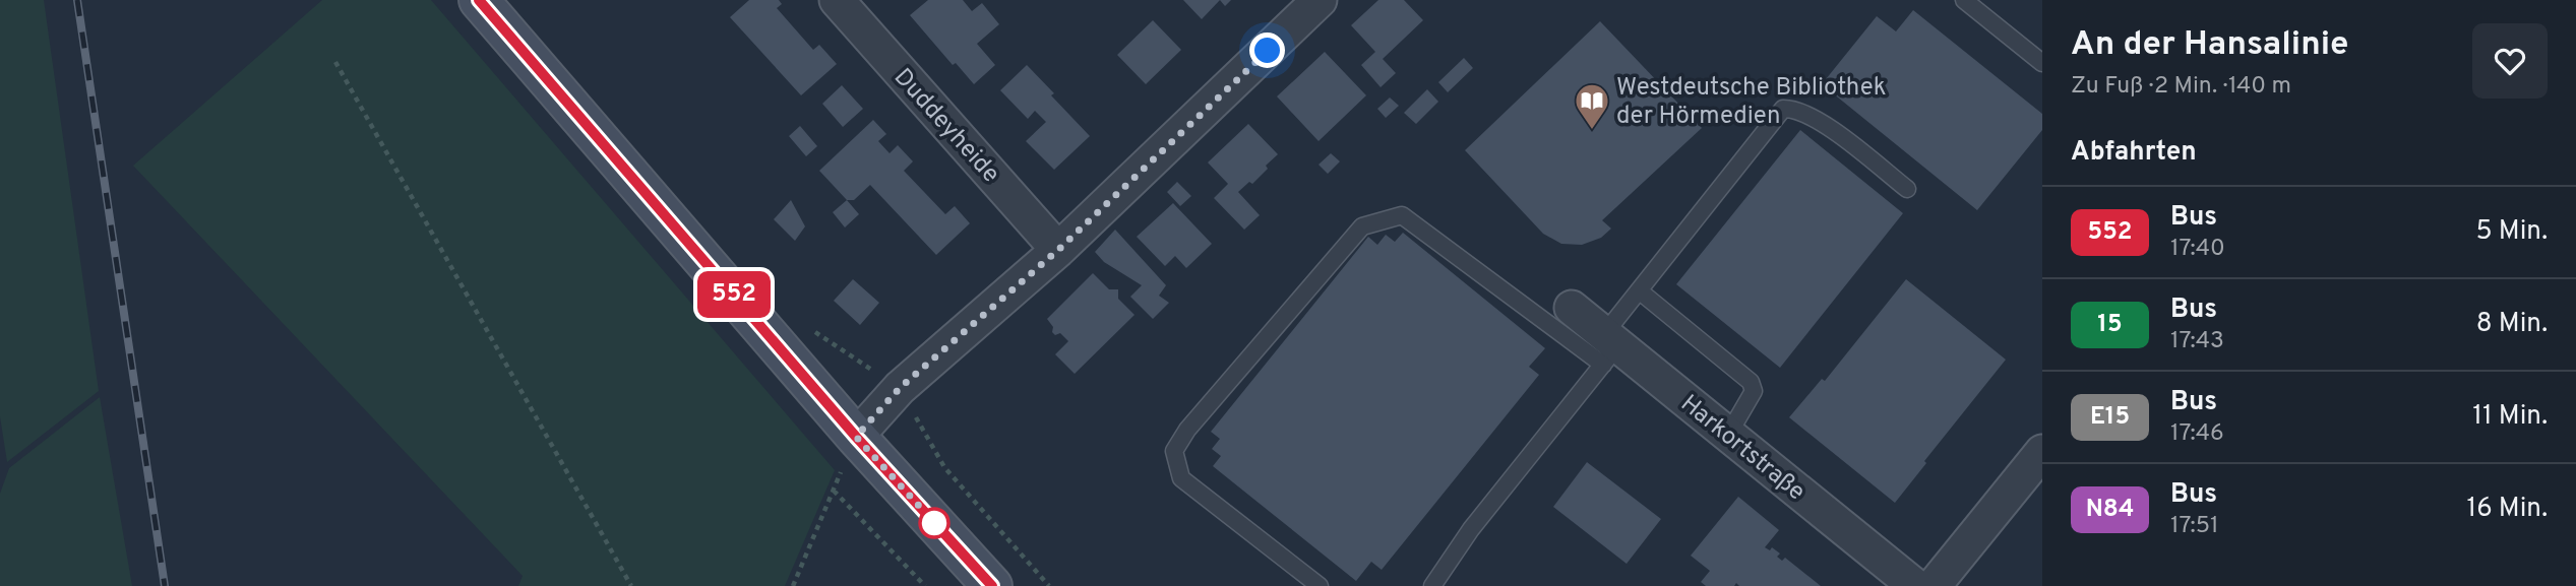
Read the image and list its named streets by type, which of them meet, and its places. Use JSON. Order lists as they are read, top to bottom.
{
  "streets": {
    "street": ["Duddeyheide", "Harkortstraße"]
  },
  "places": {
    "library": ["Westdeutsche Bibliothek der Hörmedien"]
  },
  "lines": ["bus line 552"],
  "page": {
    "on_map": "552",
    "heading": [
      ["An der Hansalinie", "Zu Fuß · 2 Min. · 140 m"],
      "Abfahrten"
    ],
    "list": [
      {
        "mark": "552",
        "name": "Bus",
        "note": "17:40",
        "value": "5 Min."
      },
      {
        "mark": "15",
        "name": "Bus",
        "note": "17:43",
        "value": "8 Min."
      },
      {
        "mark": "E15",
        "name": "Bus",
        "note": "17:46",
        "value": "11 Min."
      },
      {
        "mark": "N84",
        "name": "Bus",
        "note": "17:51",
        "value": "16 Min."
      }
    ]
  }
}
